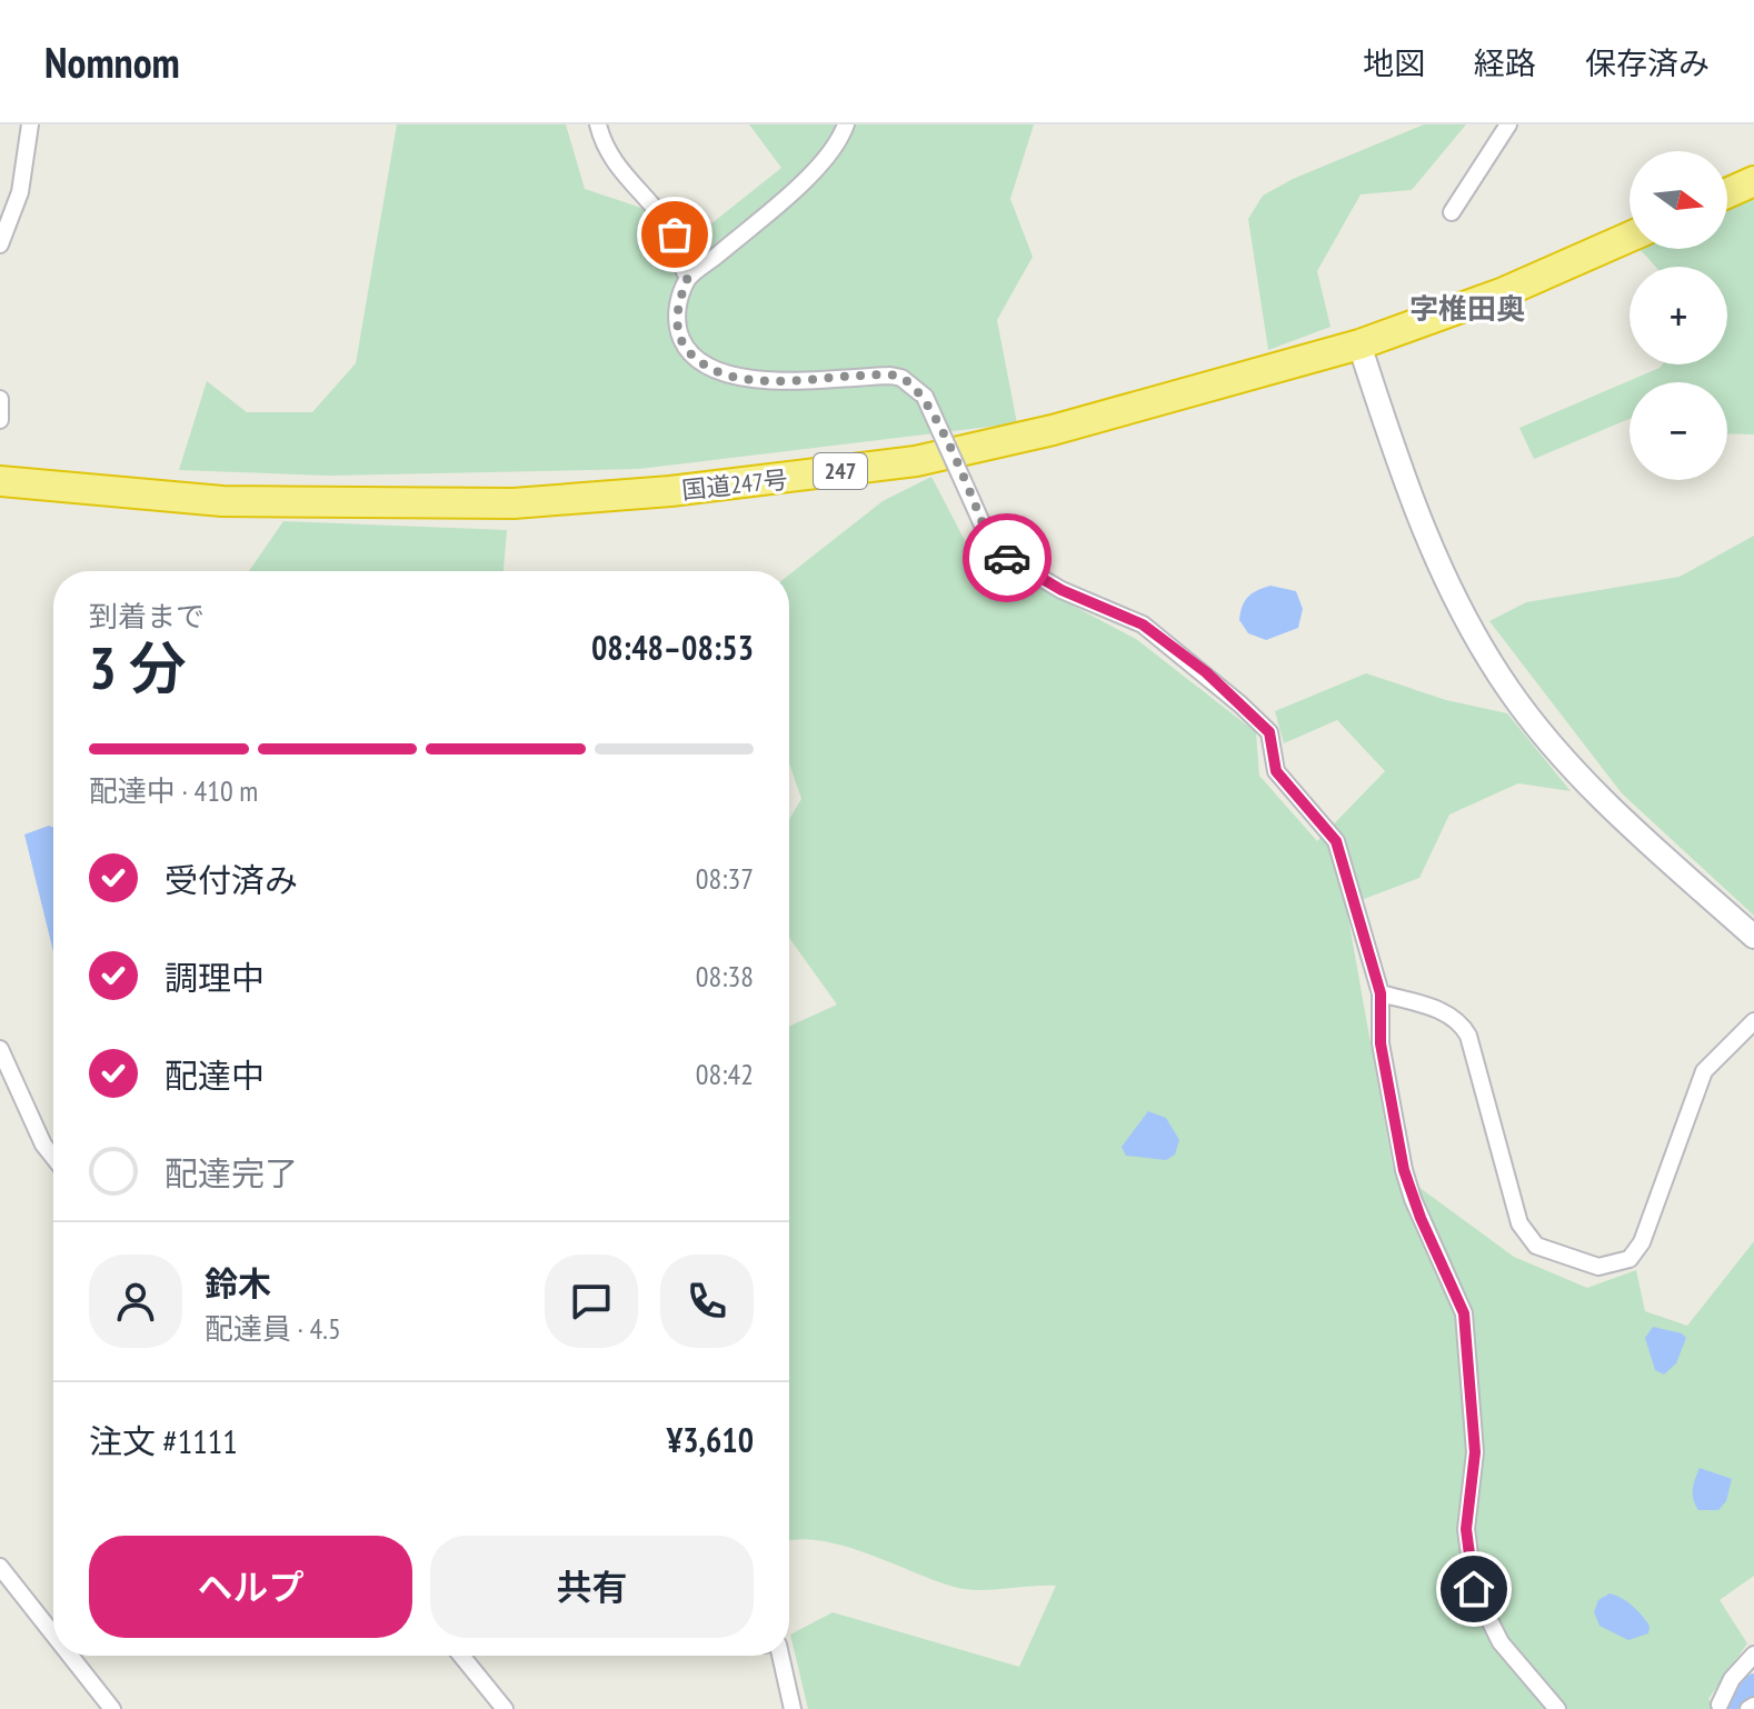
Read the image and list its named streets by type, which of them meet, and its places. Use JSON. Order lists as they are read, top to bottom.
{
  "streets": {
    "highway": ["247", "国道247号"]
  },
  "districts": ["字椎田奥"],
  "north": "right",
  "page": {
    "header": "Nomnom",
    "nav": ["地図", "経路", "保存済み"],
    "map_buttons": ["+", "−"],
    "heading": ["3 分", "到着まで", "08:48–08:53"],
    "panel": [
      "鈴木",
      "配達員 · 4.5",
      "注文 #1111",
      "¥3,610"
    ],
    "bar": "配達中 · 410 m",
    "list": [
      ["受付済み", "08:37"],
      ["調理中", "08:38"],
      ["配達中", "08:42"],
      "配達完了"
    ],
    "buttons": ["ヘルプ", "共有"]
  }
}
